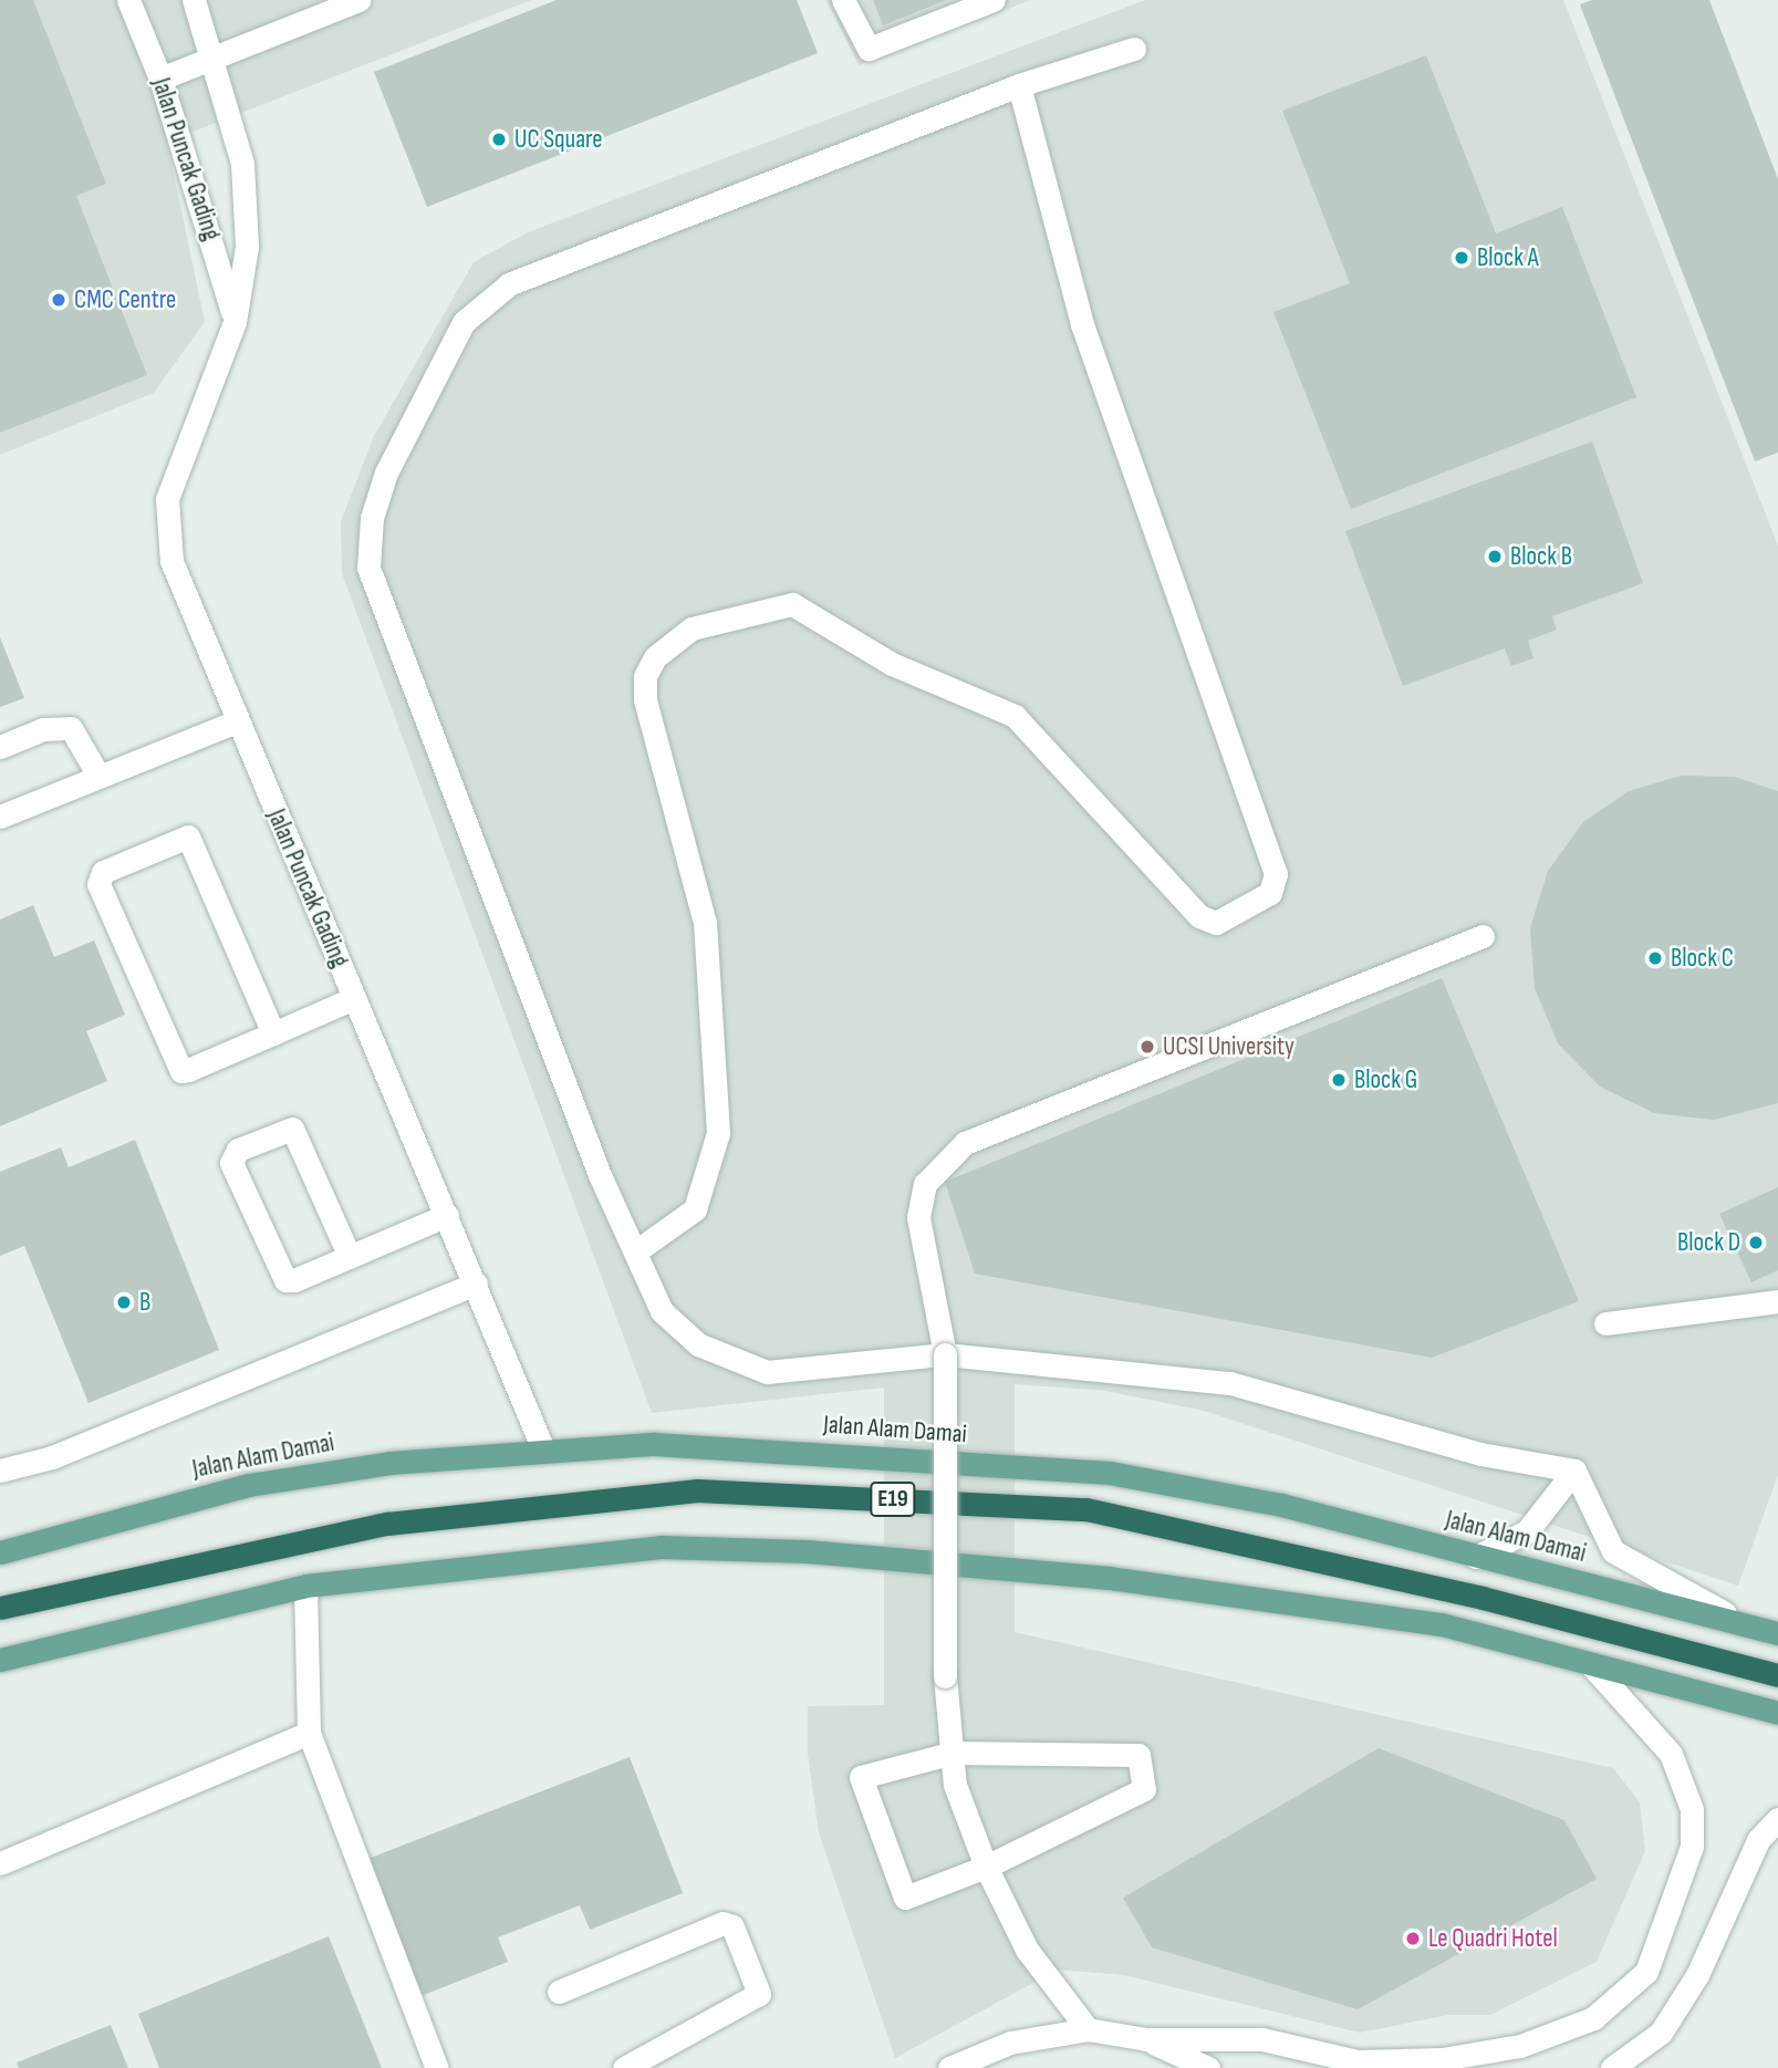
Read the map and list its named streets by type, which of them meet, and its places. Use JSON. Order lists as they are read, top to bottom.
{
  "streets": {
    "highway": ["E19"],
    "main road": ["Jalan Alam Damai"],
    "street": ["Jalan Puncak Gading"]
  },
  "crossings": [
    ["Jalan Puncak Gading", "Jalan Alam Damai"]
  ],
  "places": [
    "UC Square",
    "Block A",
    "CMC Centre",
    "Block B",
    "Block C",
    "UCSI University",
    "Block G",
    "Block D",
    "B",
    "Le Quadri Hotel"
  ]
}
